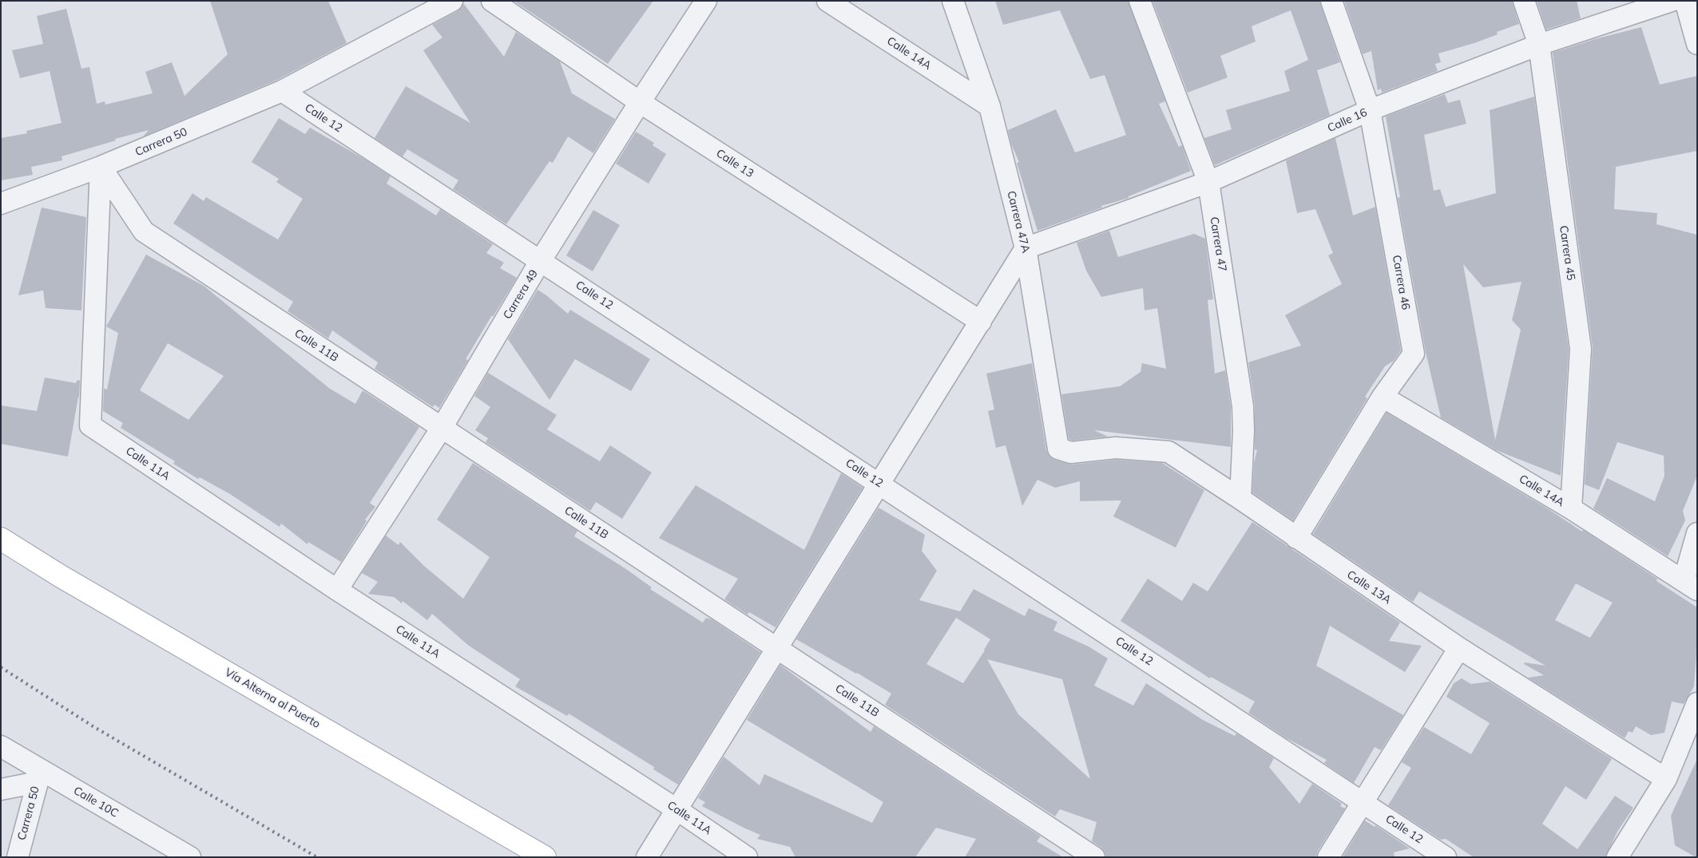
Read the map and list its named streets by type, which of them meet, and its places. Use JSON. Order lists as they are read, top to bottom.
{
  "streets": {
    "main road": ["Vía Alterna al Puerto"],
    "street": [
      "Calle 14A",
      "Calle 12",
      "Calle 16",
      "Carrera 50",
      "Calle 13",
      "Carrera 47A",
      "Carrera 47",
      "Carrera 45",
      "Carrera 46",
      "Carrera 49",
      "Calle 11B",
      "Calle 11A",
      "Calle 13A",
      "Calle 10C"
    ]
  },
  "crossings": [
    ["Calle 14A", "Carrera 47A"],
    ["Calle 14A", "Carrera 45"],
    ["Calle 14A", "Carrera 46"],
    ["Calle 12", "Carrera 50"],
    ["Calle 12", "Carrera 49"],
    ["Calle 16", "Carrera 47A"],
    ["Calle 16", "Carrera 47"],
    ["Calle 16", "Carrera 45"],
    ["Calle 16", "Carrera 46"],
    ["Carrera 50", "Calle 11B"],
    ["Carrera 50", "Calle 11A"],
    ["Carrera 50", "Calle 10C"],
    ["Calle 13", "Carrera 49"],
    ["Carrera 47A", "Calle 13A"],
    ["Carrera 47", "Calle 13A"],
    ["Carrera 46", "Calle 13A"],
    ["Carrera 49", "Calle 11B"],
    ["Carrera 49", "Calle 11A"],
    ["Calle 11B", "Calle 11A"]
  ]
}
